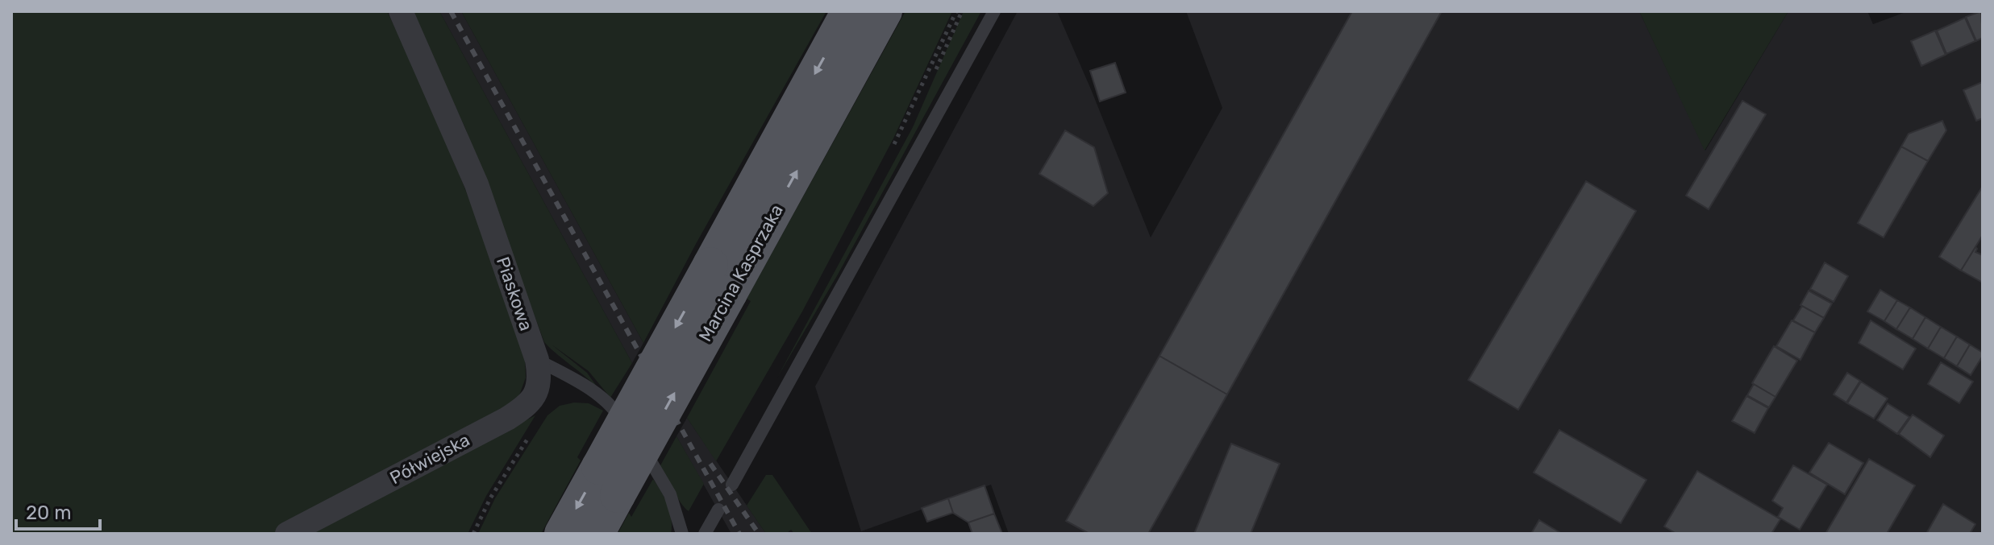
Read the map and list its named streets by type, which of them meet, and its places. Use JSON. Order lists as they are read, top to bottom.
{
  "streets": {
    "main road": ["Marcina Kasprzaka"],
    "street": ["Piaskowa", "Półwiejska"]
  },
  "crossings": [
    ["Piaskowa", "Półwiejska"]
  ],
  "scale_bar": "20 m"
}
